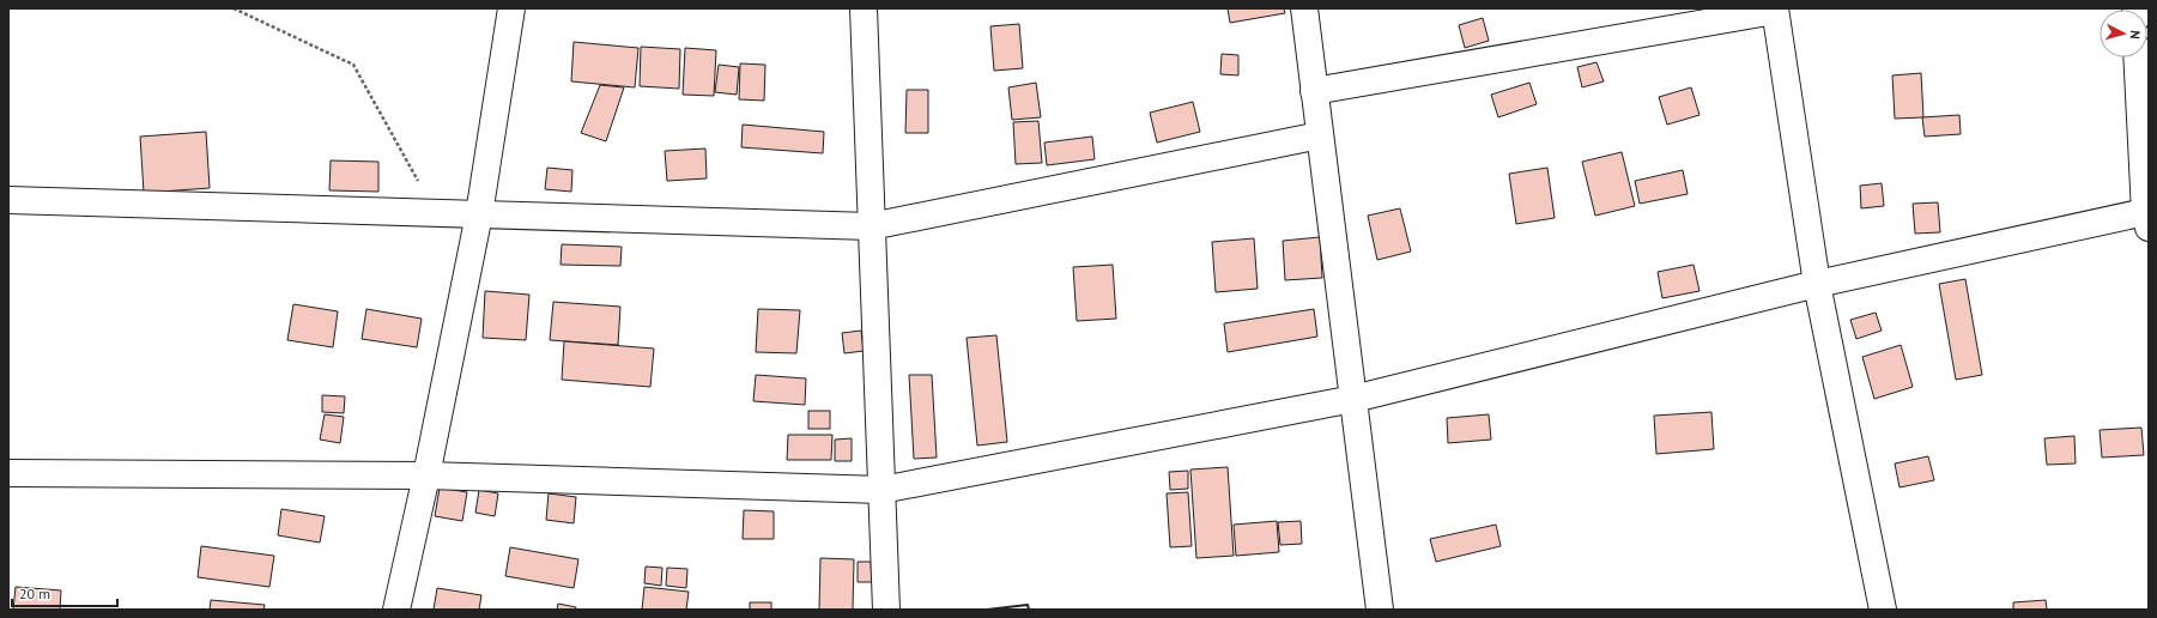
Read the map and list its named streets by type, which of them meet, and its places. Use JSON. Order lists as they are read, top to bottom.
{
  "scale_bar": "20 m",
  "north": "right"
}
